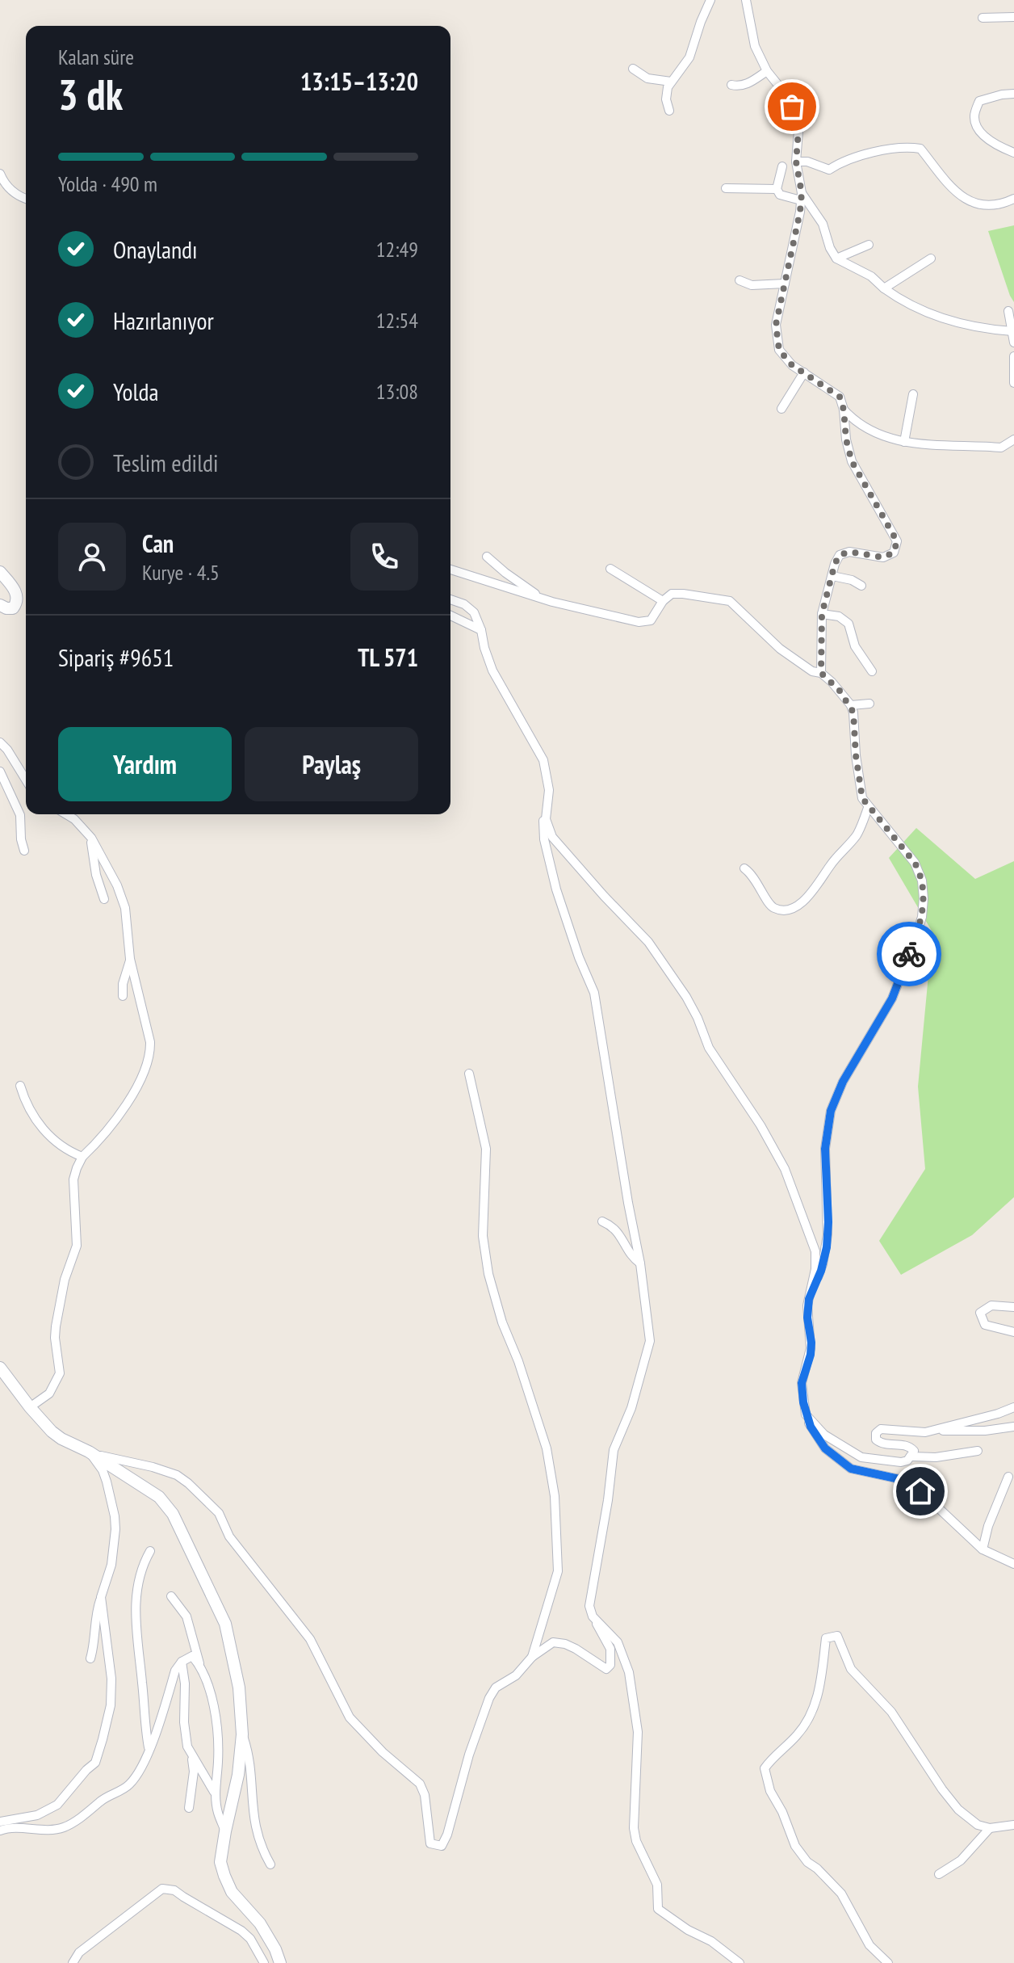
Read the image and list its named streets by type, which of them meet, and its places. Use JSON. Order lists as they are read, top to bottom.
{
  "page": {
    "heading": ["3 dk", "Kalan süre", "13:15–13:20"],
    "panel": [
      "Can",
      "Kurye · 4.5",
      "Sipariş #9651",
      "TL 571"
    ],
    "bar": "Yolda · 490 m",
    "list": [
      ["Onaylandı", "12:49"],
      ["Hazırlanıyor", "12:54"],
      ["Yolda", "13:08"],
      "Teslim edildi"
    ],
    "buttons": ["Yardım", "Paylaş"]
  }
}
